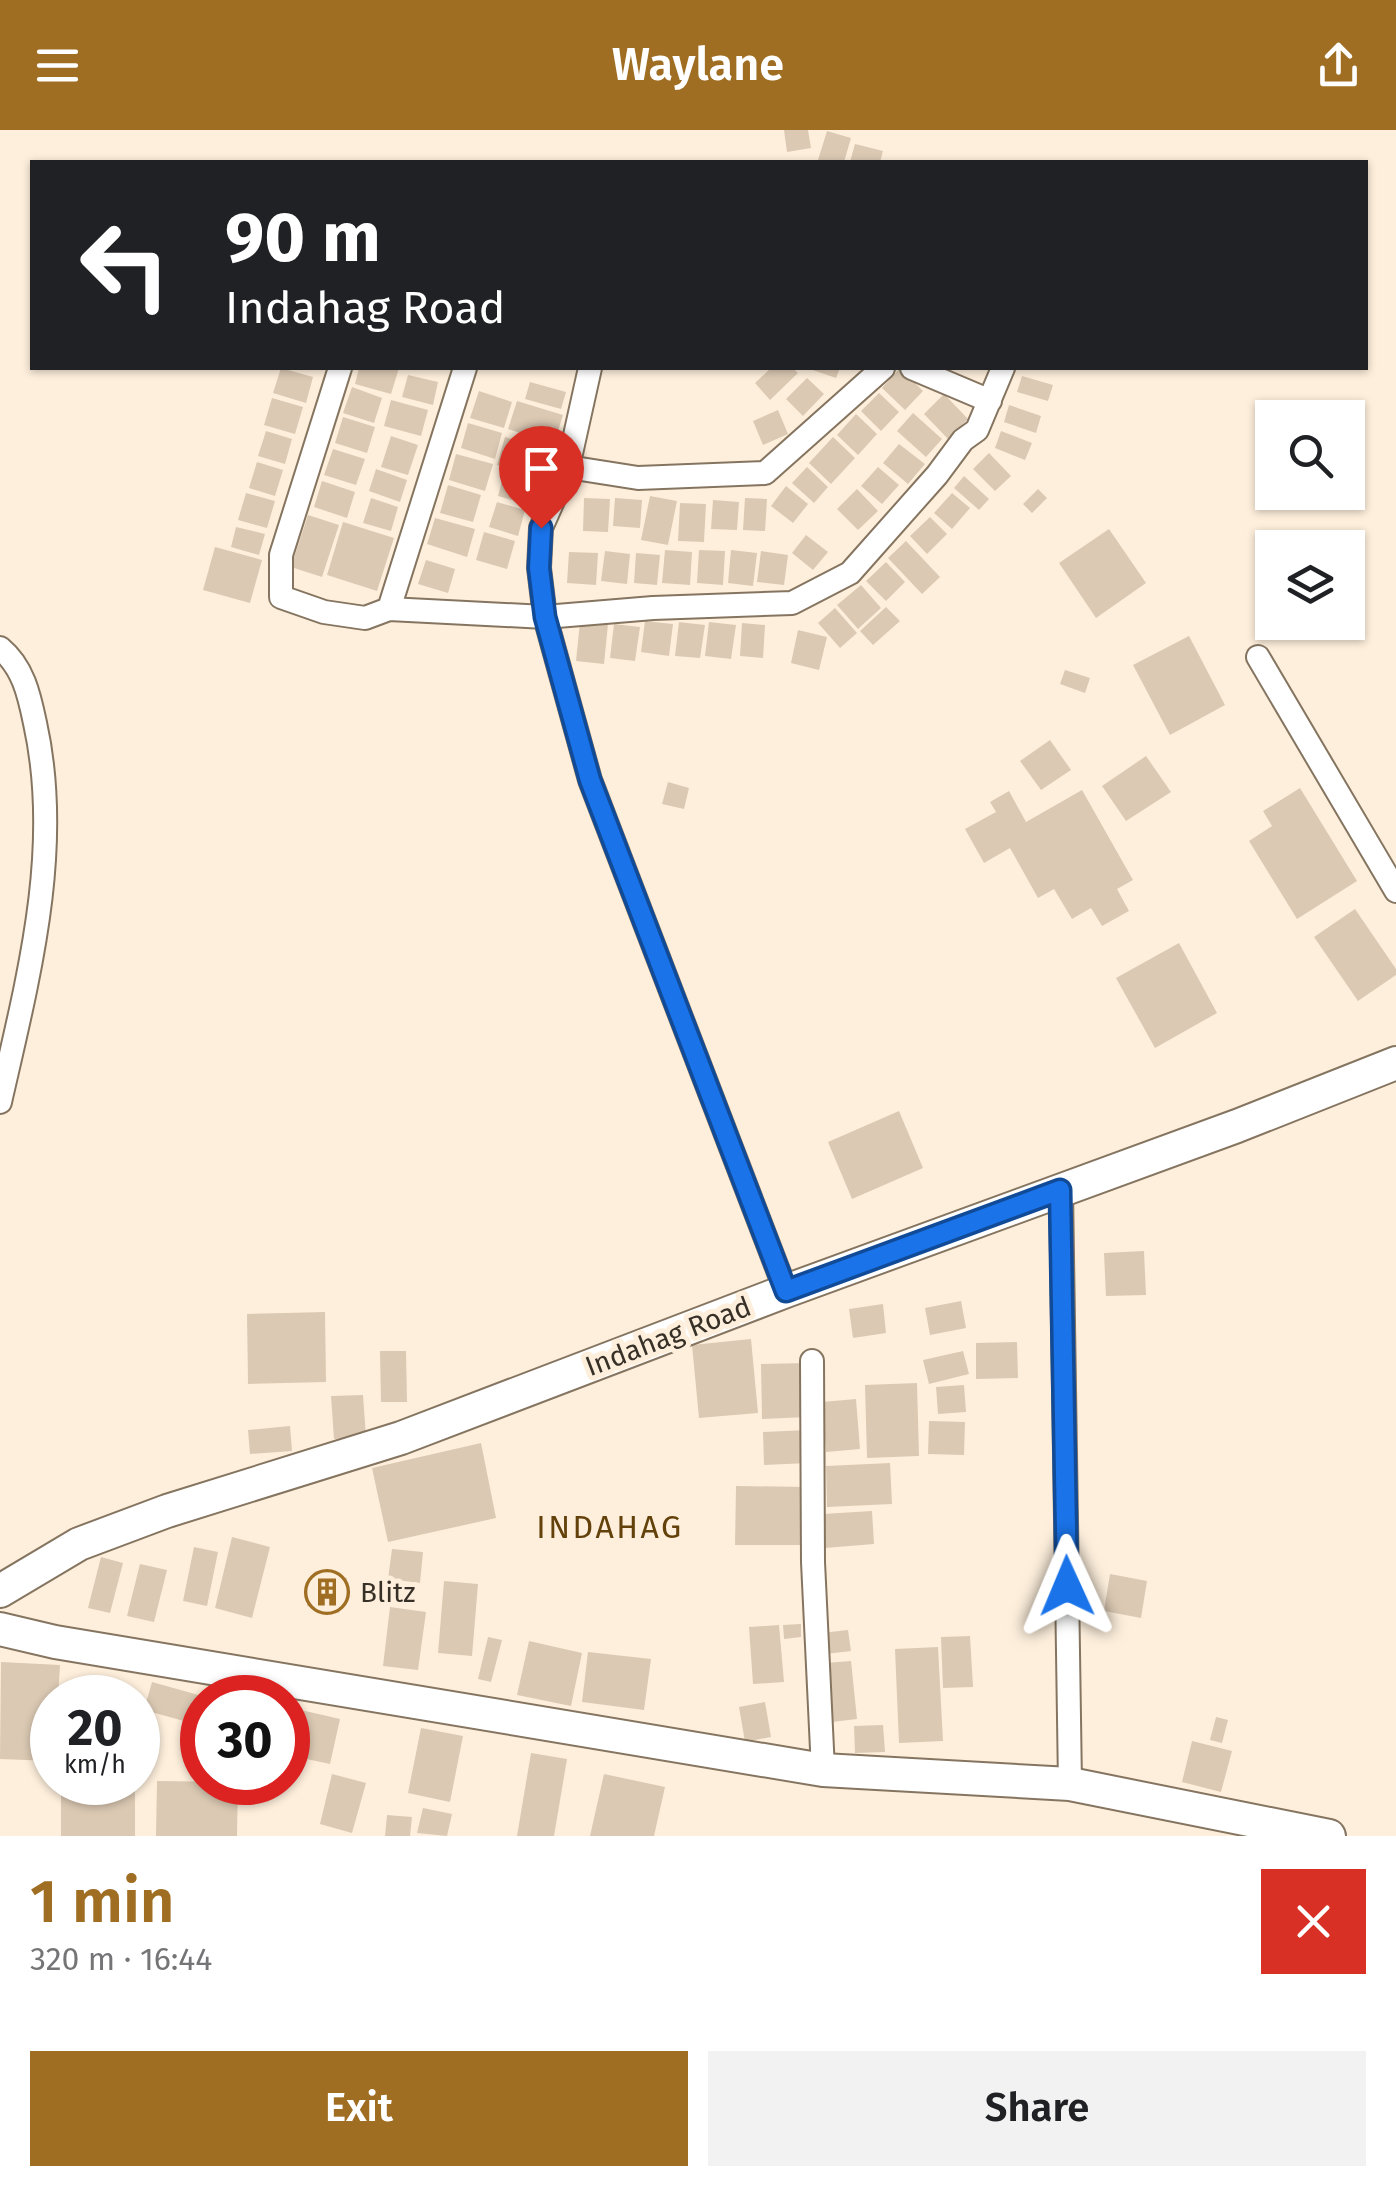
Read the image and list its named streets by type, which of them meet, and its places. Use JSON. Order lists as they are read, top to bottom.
{
  "streets": {
    "main road": ["Indahag Road"]
  },
  "districts": ["INDAHAG"],
  "places": {
    "building": ["Blitz"]
  },
  "page": {
    "header": "Waylane",
    "turn": ["90 m", "Indahag Road"],
    "speed": "20 km/h",
    "limit": "30",
    "heading": ["1 min", "320 m · 16:44"],
    "buttons": ["Exit", "Share"]
  }
}
